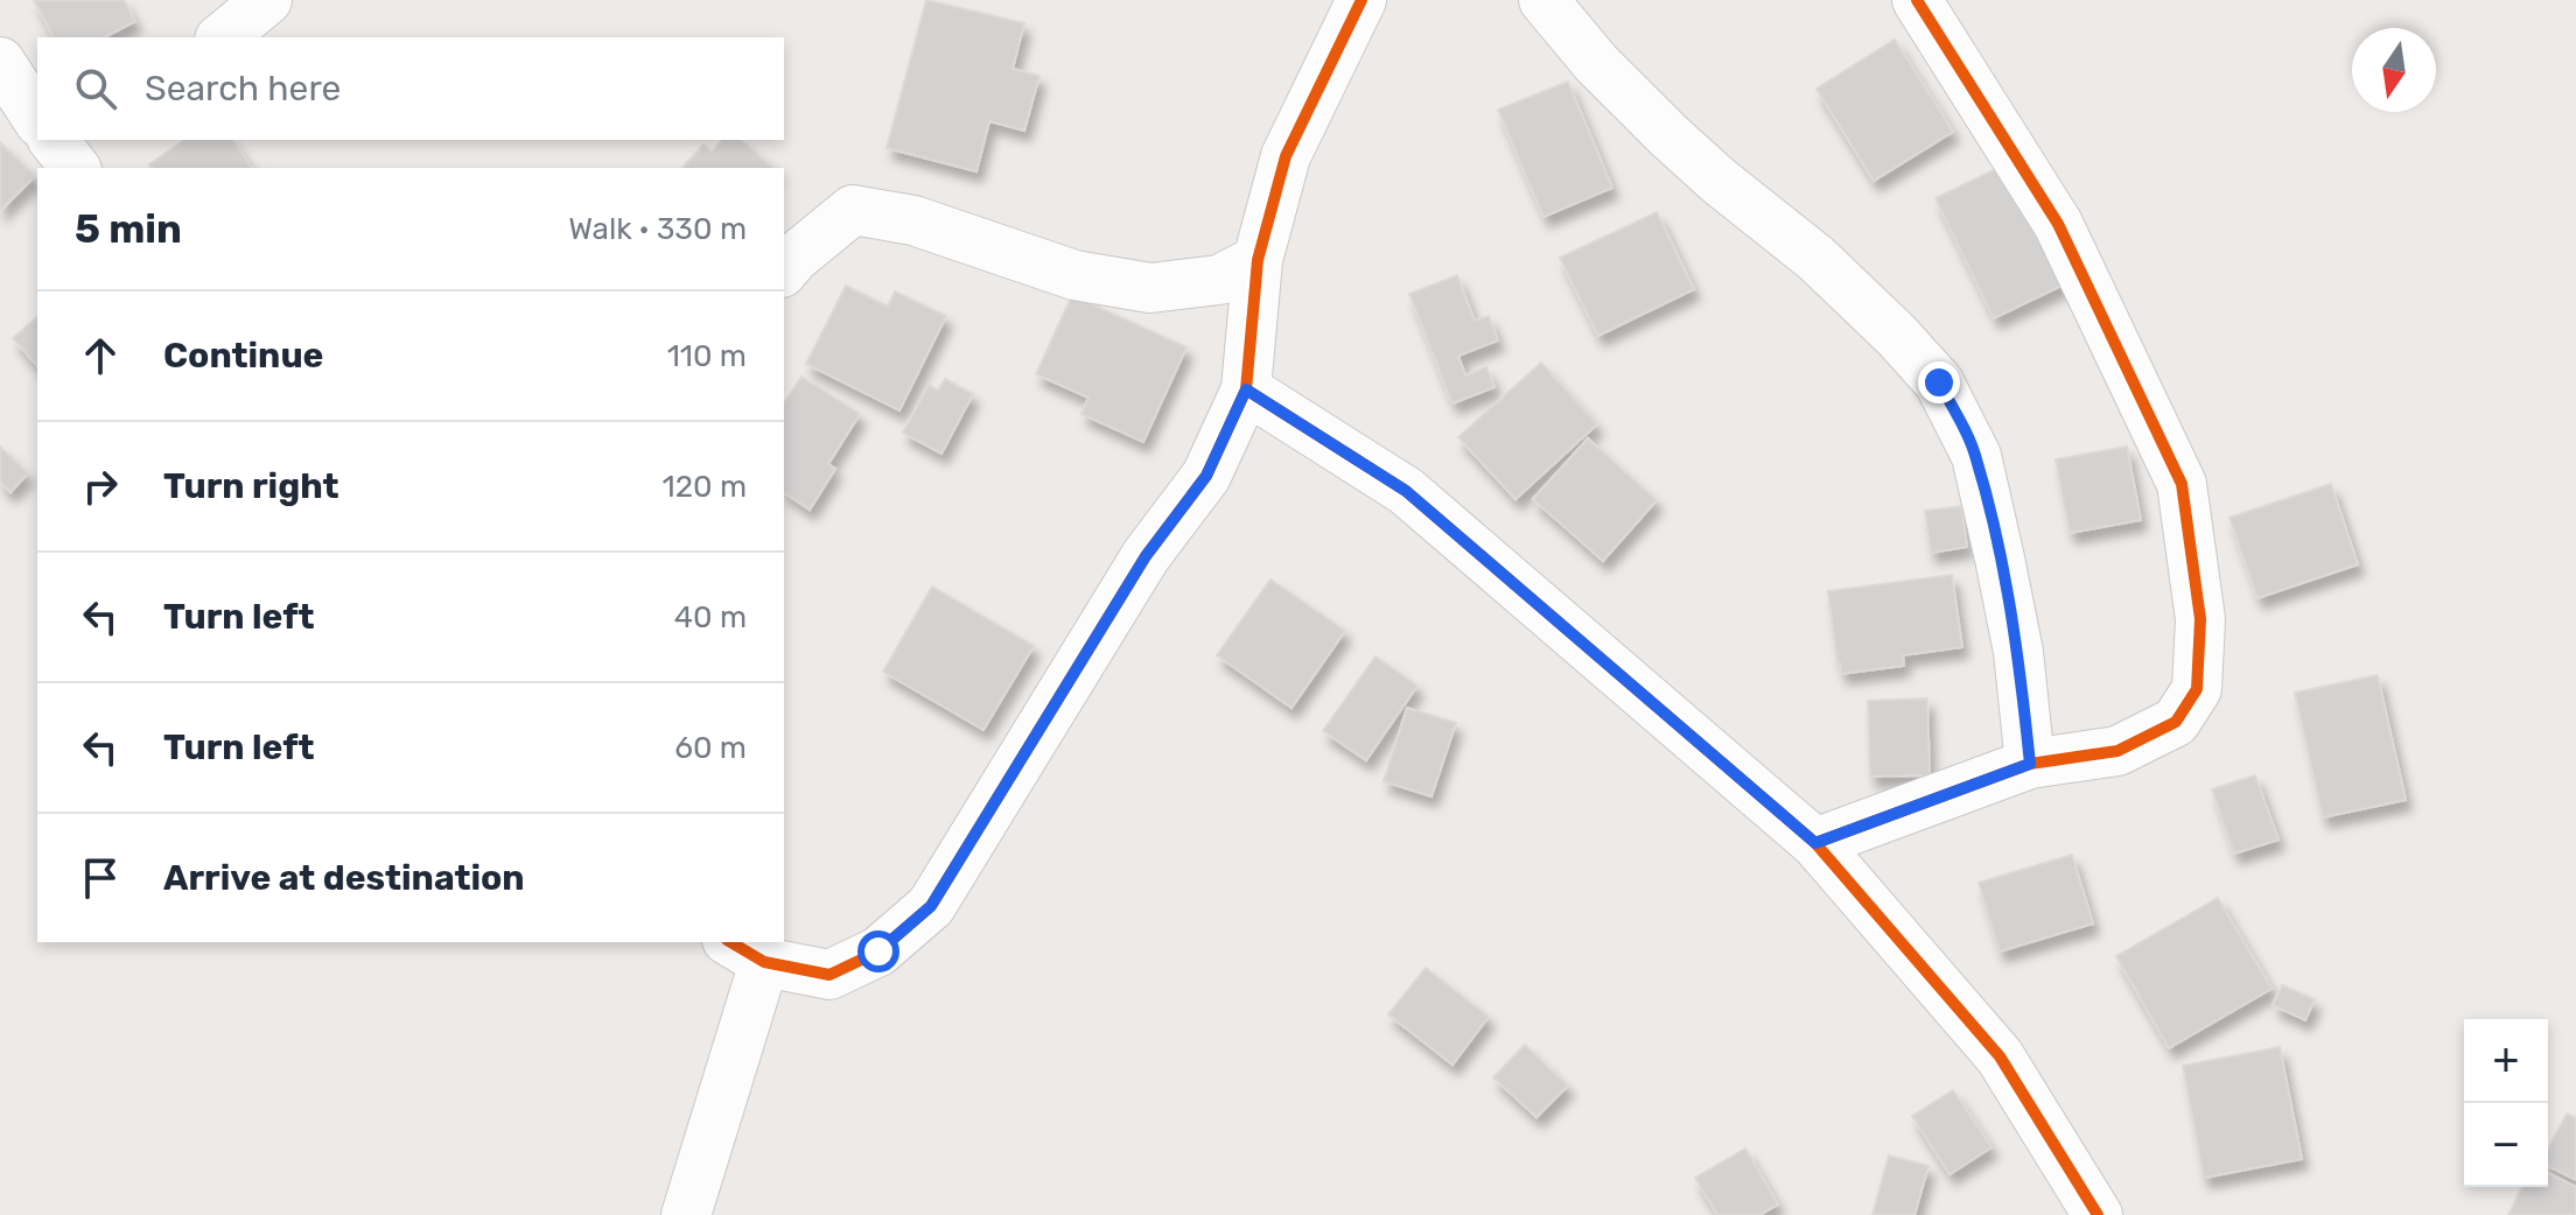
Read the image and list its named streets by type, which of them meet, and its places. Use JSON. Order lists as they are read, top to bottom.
{
  "north": "bottom",
  "page": {
    "search": "Search here",
    "heading": ["5 min", "Walk · 330 m"],
    "list": [
      ["Continue", "110 m"],
      ["Turn right", "120 m"],
      ["Turn left", "40 m"],
      ["Turn left", "60 m"],
      "Arrive at destination"
    ],
    "map_buttons": ["+", "−"]
  }
}
